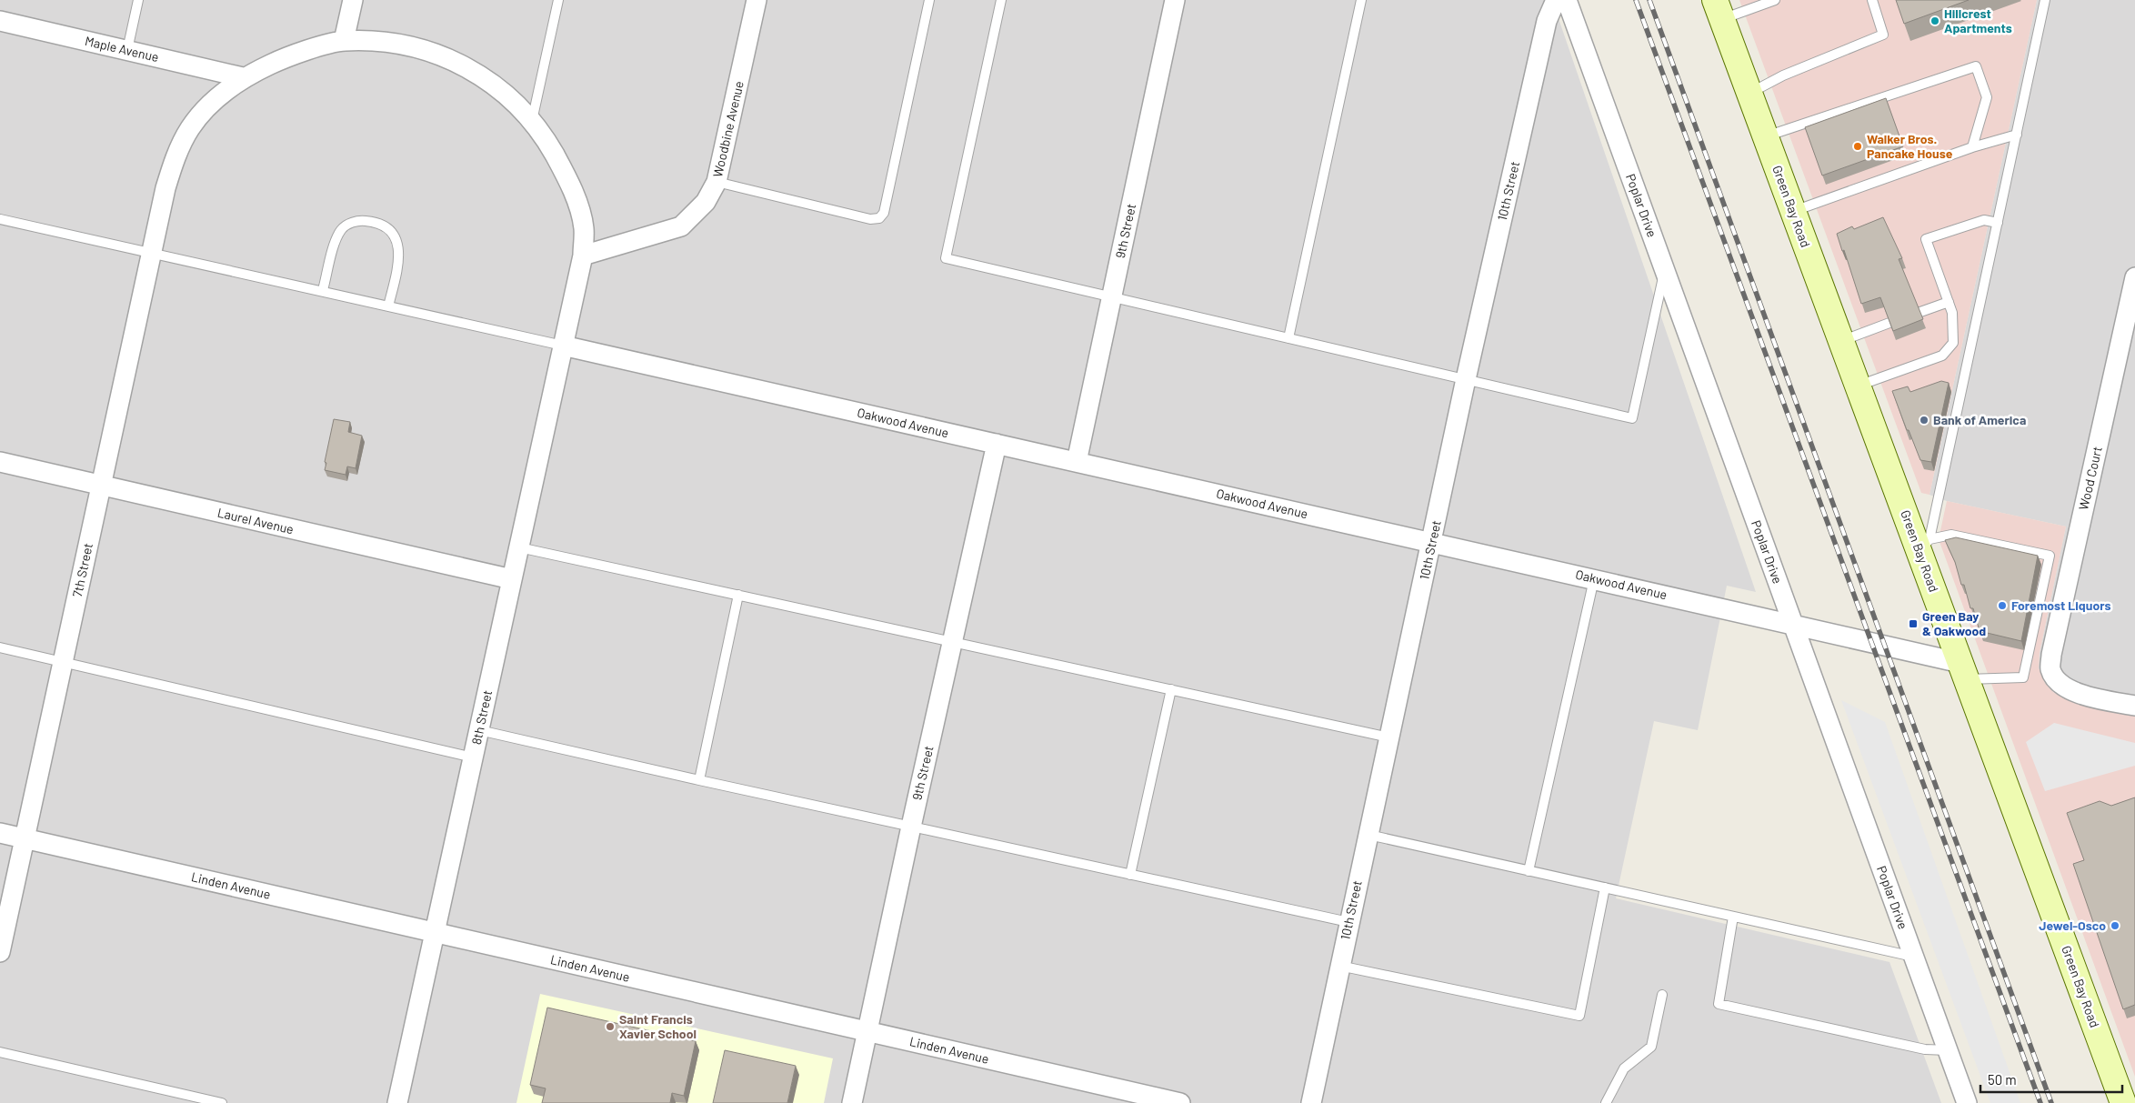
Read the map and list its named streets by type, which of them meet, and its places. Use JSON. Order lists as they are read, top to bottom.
{
  "streets": {
    "main road": ["Green Bay Road"],
    "street": [
      "Maple Avenue",
      "Woodbine Avenue",
      "10th Street",
      "Poplar Drive",
      "9th Street",
      "Oakwood Avenue",
      "Wood Court",
      "Laurel Avenue",
      "7th Street",
      "8th Street",
      "Linden Avenue"
    ]
  },
  "crossings": [
    ["Maple Avenue", "7th Street"],
    ["Woodbine Avenue", "8th Street"],
    ["10th Street", "Oakwood Avenue"],
    ["Poplar Drive", "Oakwood Avenue"],
    ["Green Bay Road", "Oakwood Avenue"],
    ["9th Street", "Oakwood Avenue"],
    ["9th Street", "Linden Avenue"],
    ["Oakwood Avenue", "8th Street"],
    ["Laurel Avenue", "7th Street"],
    ["Laurel Avenue", "8th Street"],
    ["7th Street", "8th Street"],
    ["7th Street", "Linden Avenue"],
    ["8th Street", "Linden Avenue"]
  ],
  "places": {
    "other": [
      "Hillcrest Apartments",
      "Walker Bros. Pancake House",
      "Bank of America",
      "Foremost Liquors",
      "Jewel-Osco",
      "Saint Francis Xavier School"
    ],
    "transit": ["Green Bay & Oakwood"]
  },
  "scale_bar": "50 m"
}
